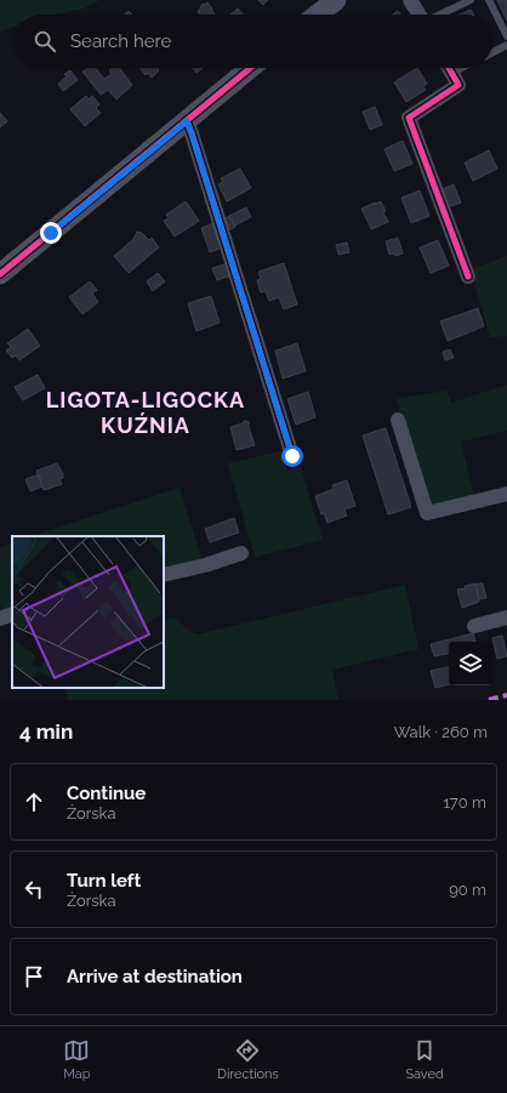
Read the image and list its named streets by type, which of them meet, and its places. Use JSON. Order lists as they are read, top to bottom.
{
  "districts": ["LIGOTA-LIGOCKA KUŹNIA"],
  "page": {
    "search": "Search here",
    "heading": ["4 min", "Walk · 260 m"],
    "list": [
      ["Continue", "Żorska", "170 m"],
      ["Turn left", "Żorska", "90 m"],
      "Arrive at destination"
    ],
    "nav": ["Map", "Directions", "Saved"]
  }
}
